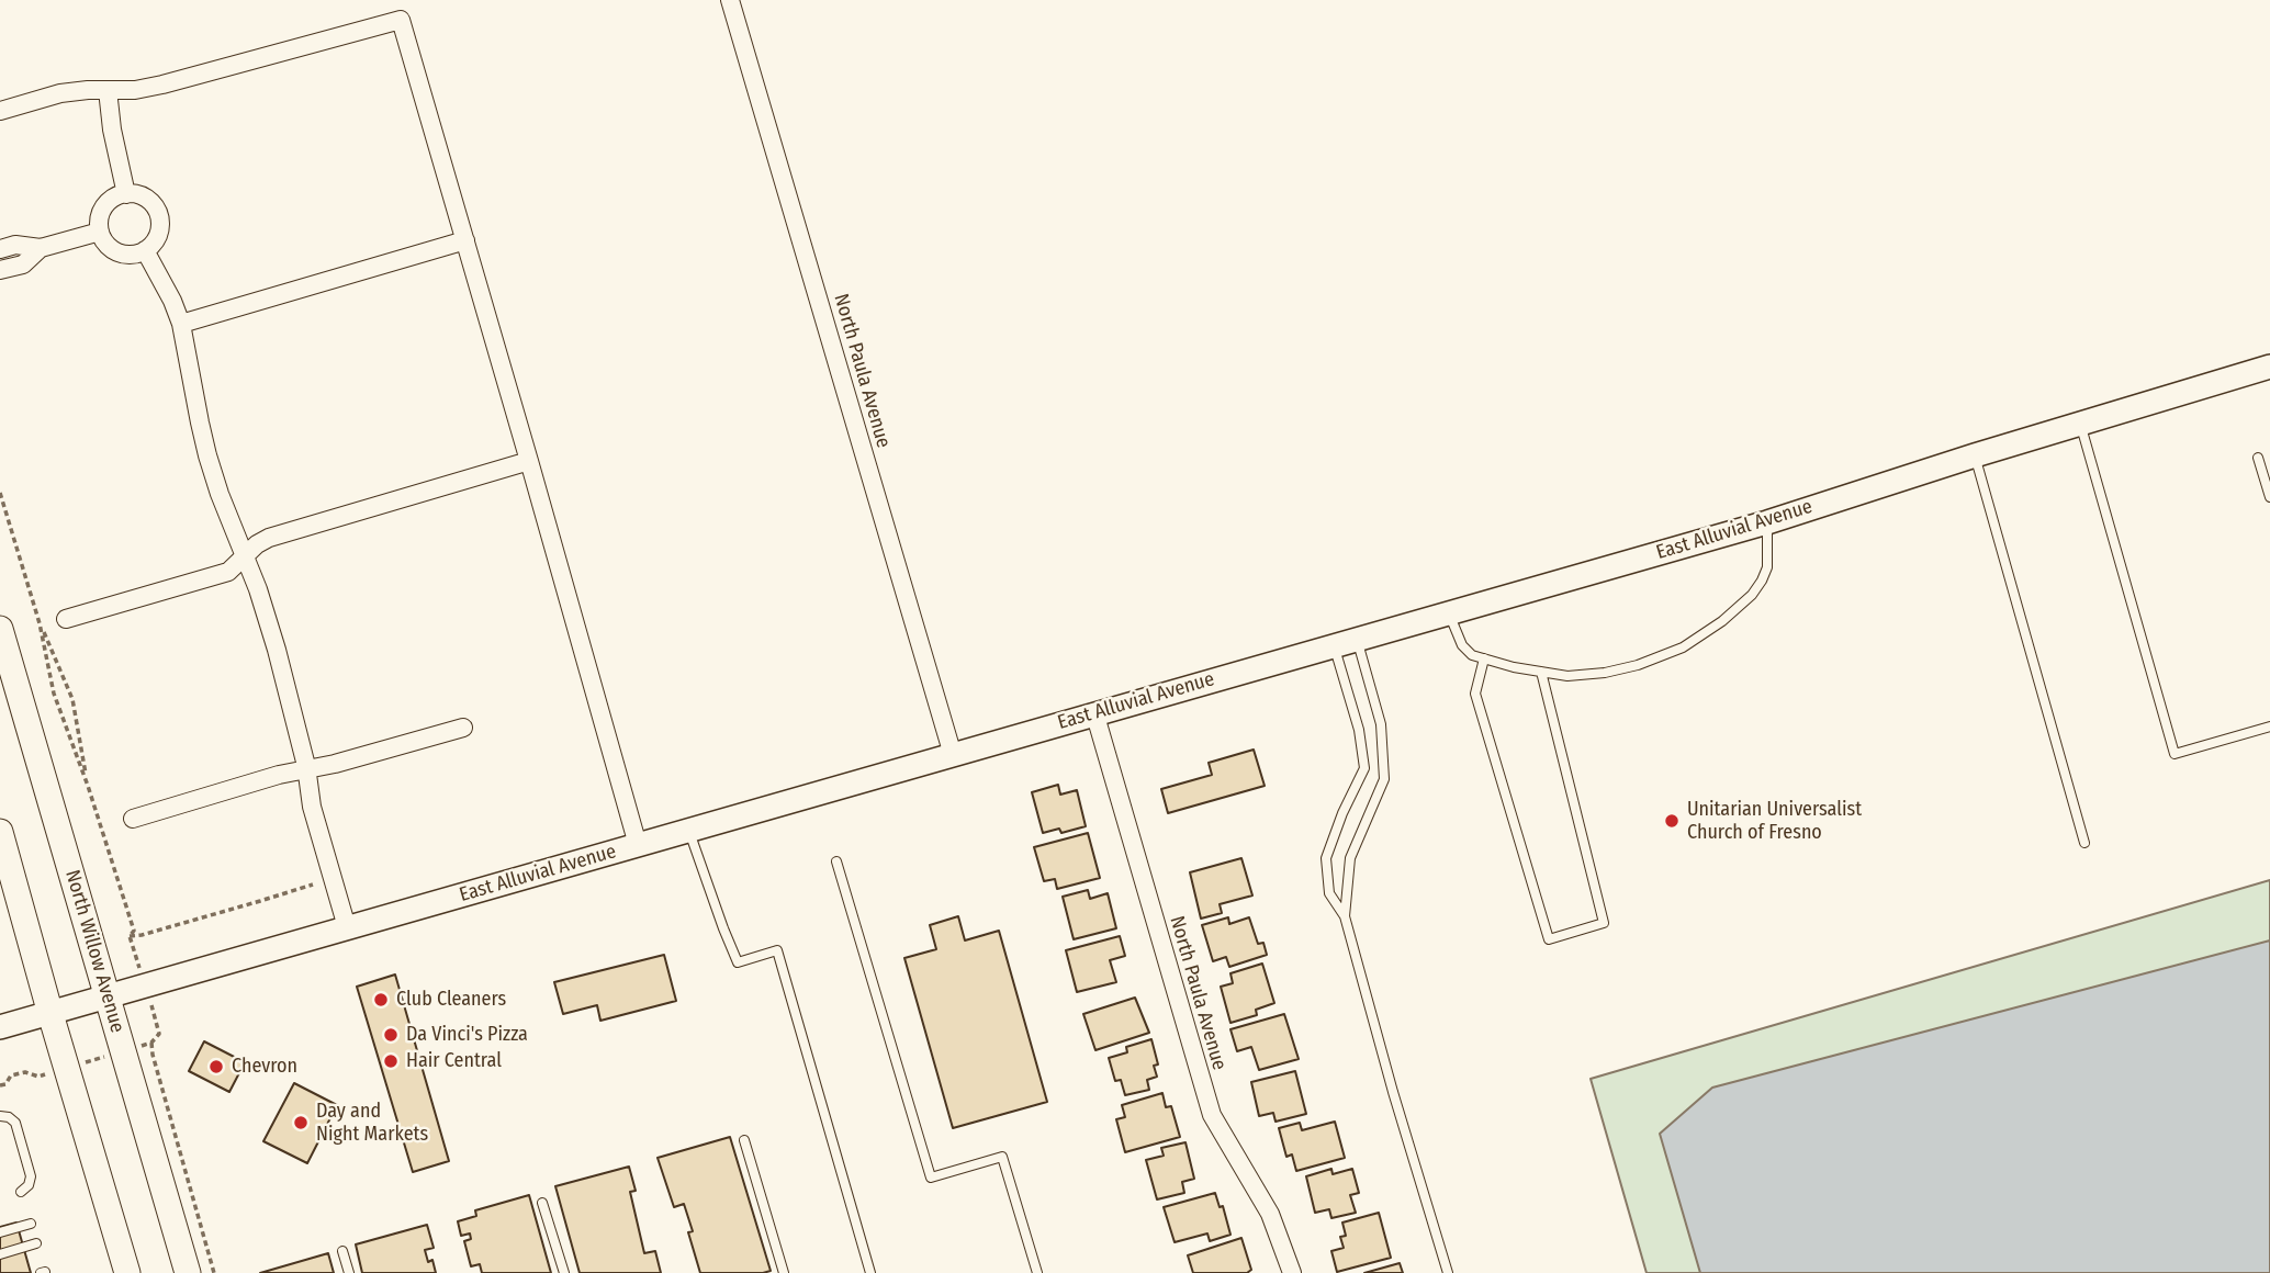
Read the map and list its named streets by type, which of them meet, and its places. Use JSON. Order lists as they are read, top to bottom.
{
  "streets": {
    "main road": ["North Willow Avenue"],
    "street": ["North Paula Avenue", "East Alluvial Avenue"]
  },
  "crossings": [
    ["North Paula Avenue", "East Alluvial Avenue"],
    ["East Alluvial Avenue", "North Willow Avenue"]
  ],
  "places": [
    "Unitarian Universalist Church of Fresno",
    "Club Cleaners",
    "Da Vinci's Pizza",
    "Hair Central",
    "Chevron",
    "Day and Night Markets"
  ]
}
